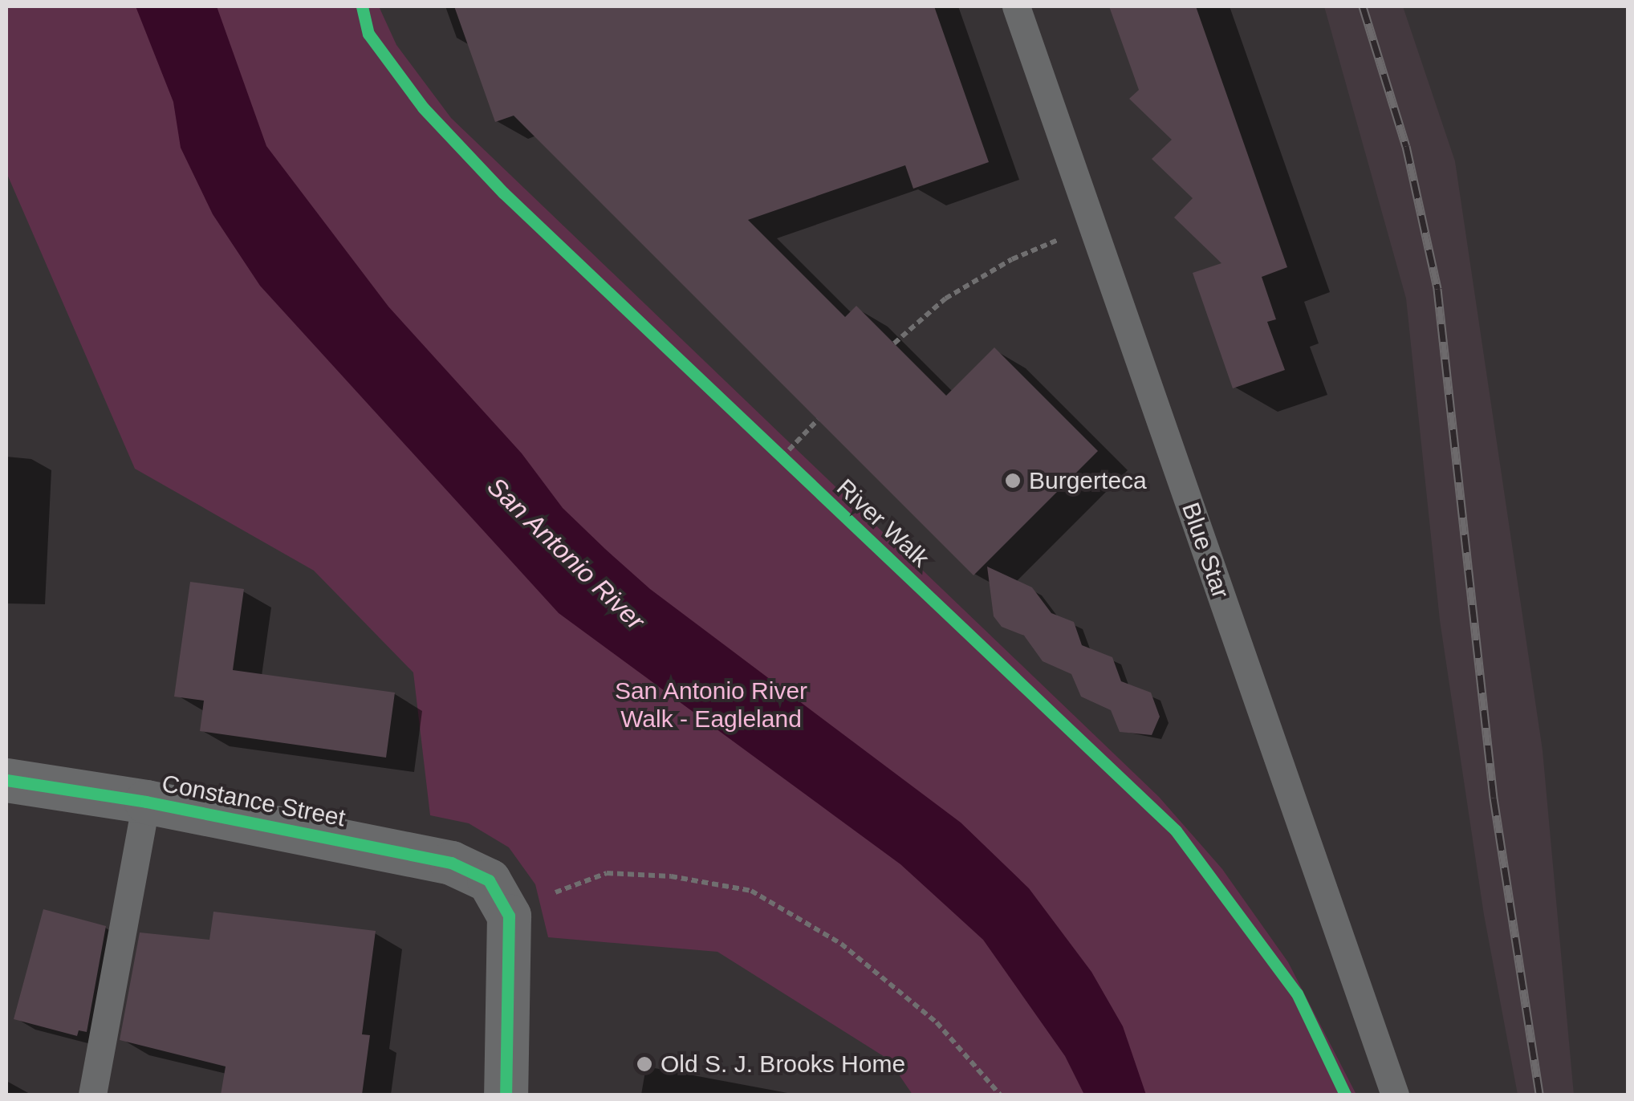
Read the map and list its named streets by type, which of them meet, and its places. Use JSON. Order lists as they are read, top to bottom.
{
  "streets": {
    "street": ["Constance Street"],
    "lane": ["Blue Star"],
    "cycle path": ["River Walk"]
  },
  "water": ["San Antonio River"],
  "parks": ["San Antonio River Walk - Eagleland"],
  "places": ["Burgerteca", "Old S. J. Brooks Home"]
}
